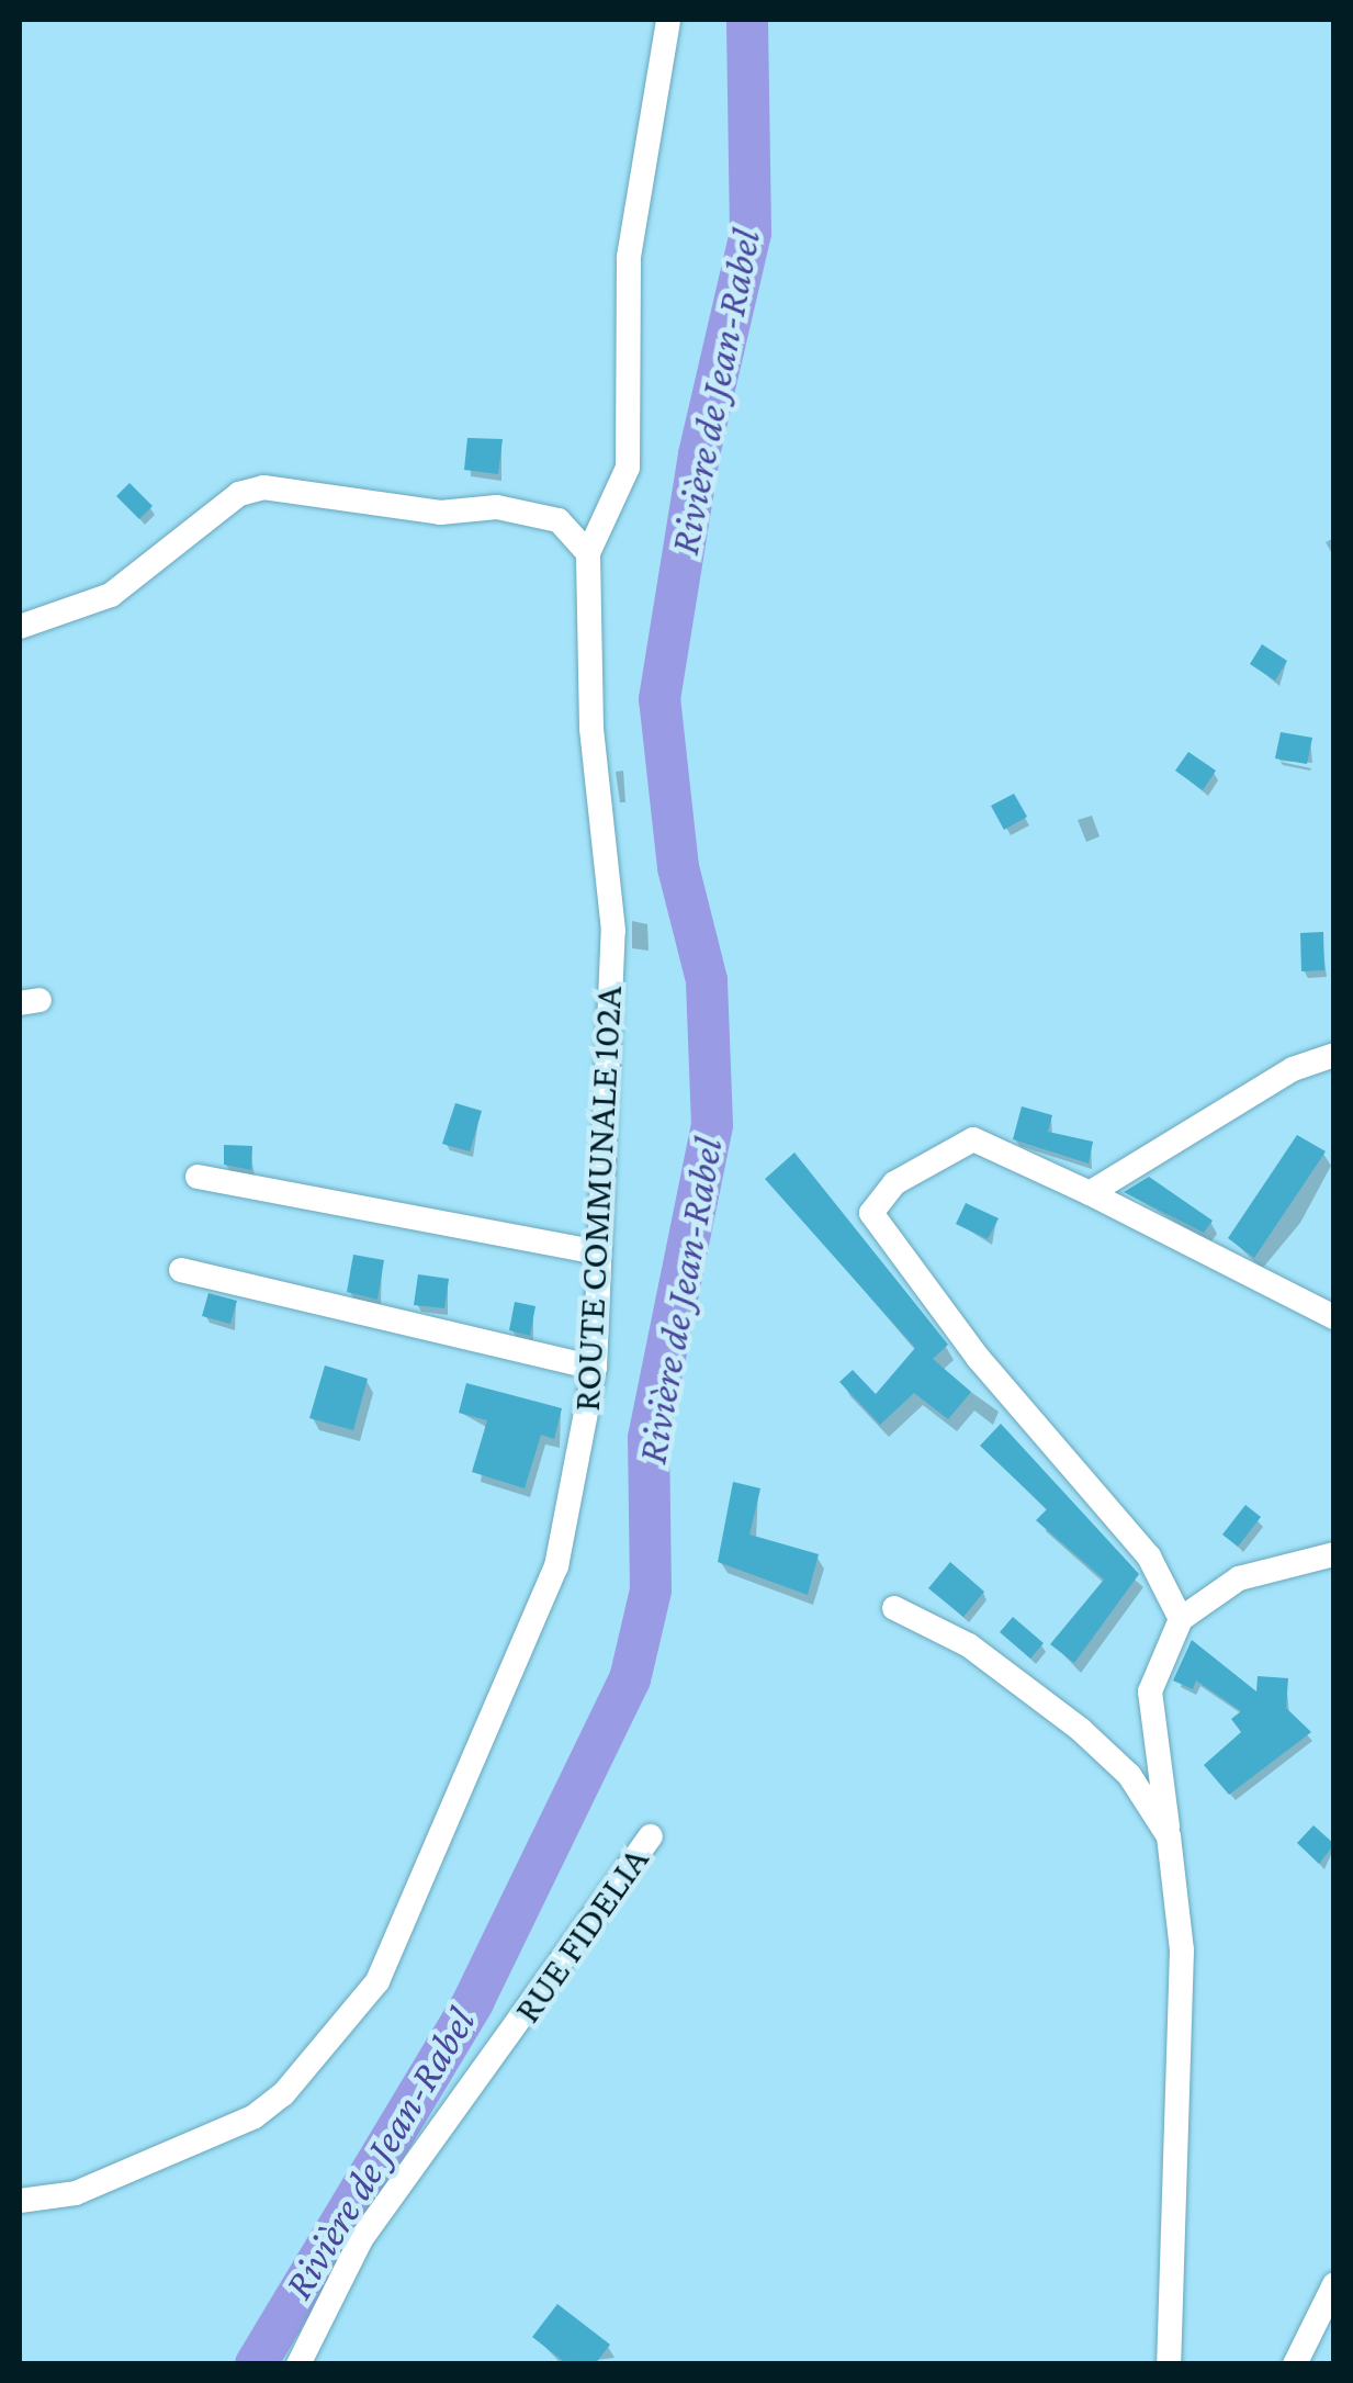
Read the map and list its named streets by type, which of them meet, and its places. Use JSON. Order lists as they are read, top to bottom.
{
  "streets": {
    "street": ["ROUTE COMMUNALE 102A", "RUE FIDELIA"]
  },
  "water": ["Rivière de Jean-Rabel"]
}
